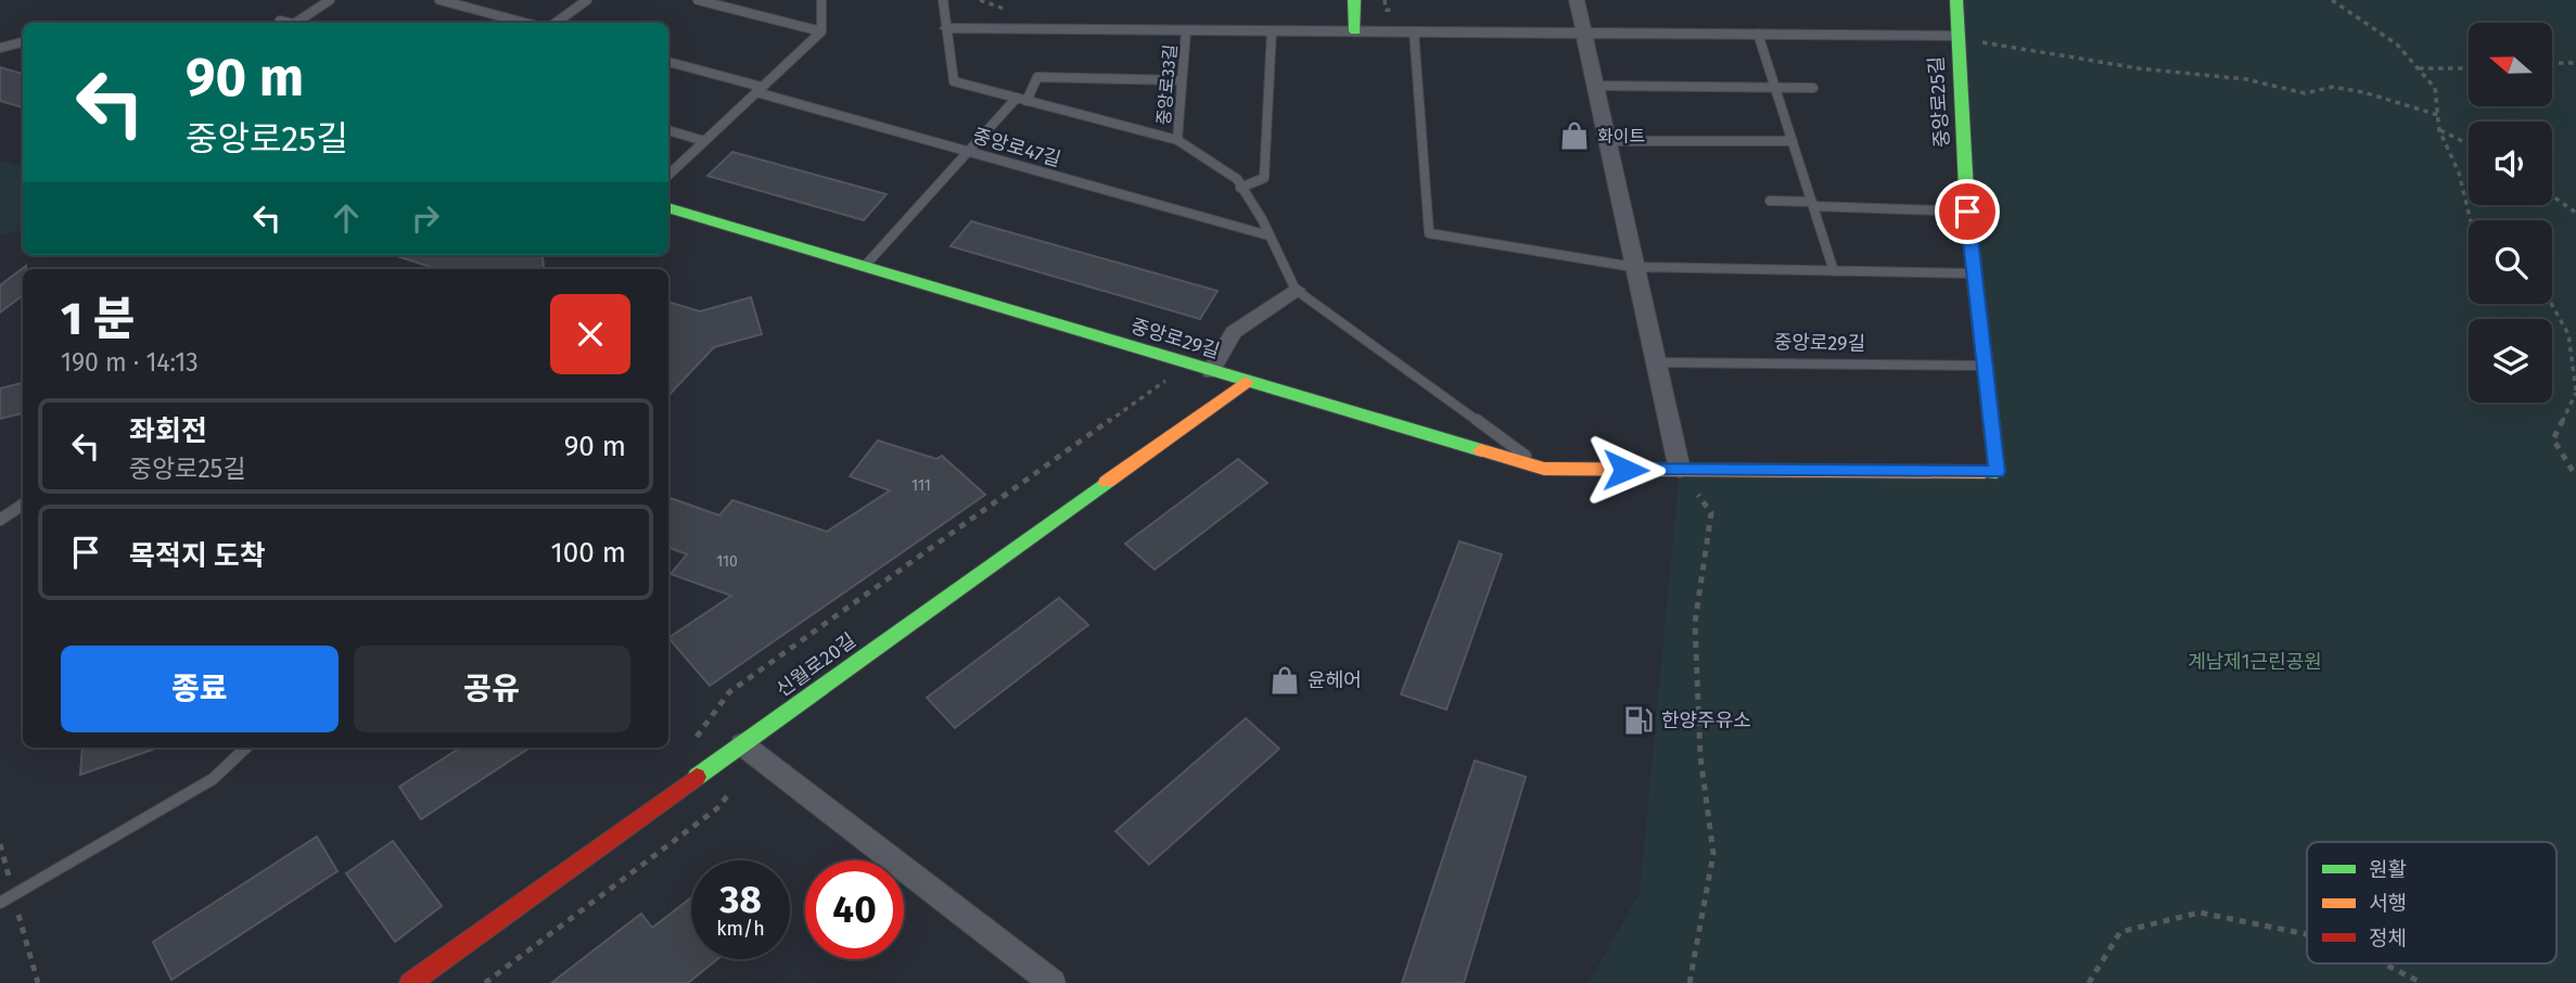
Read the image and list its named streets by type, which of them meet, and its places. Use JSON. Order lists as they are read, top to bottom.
{
  "streets": {
    "street": ["중앙로25길", "중앙로29길", "신월로20길"],
    "lane": ["중앙로33길", "중앙로47길"]
  },
  "crossings": [
    ["중앙로25길", "중앙로29길"],
    ["중앙로29길", "신월로20길"]
  ],
  "parks": ["계남제1근린공원"],
  "places": {
    "shop": ["화이트", "윤헤어"],
    "fuel station": ["한양주유소"]
  },
  "house_numbers": ["111", "110"],
  "legend": ["원활", "서행", "정체"],
  "north": "left",
  "page": {
    "turn": ["90 m", "중앙로25길"],
    "heading": ["1 분", "190 m · 14:13"],
    "list": [
      {
        "name": "좌회전",
        "note": "중앙로25길",
        "value": "90 m"
      },
      {
        "name": "목적지 도착",
        "value": "100 m"
      }
    ],
    "buttons": ["종료", "공유"],
    "speed": "38 km/h",
    "limit": "40"
  }
}
